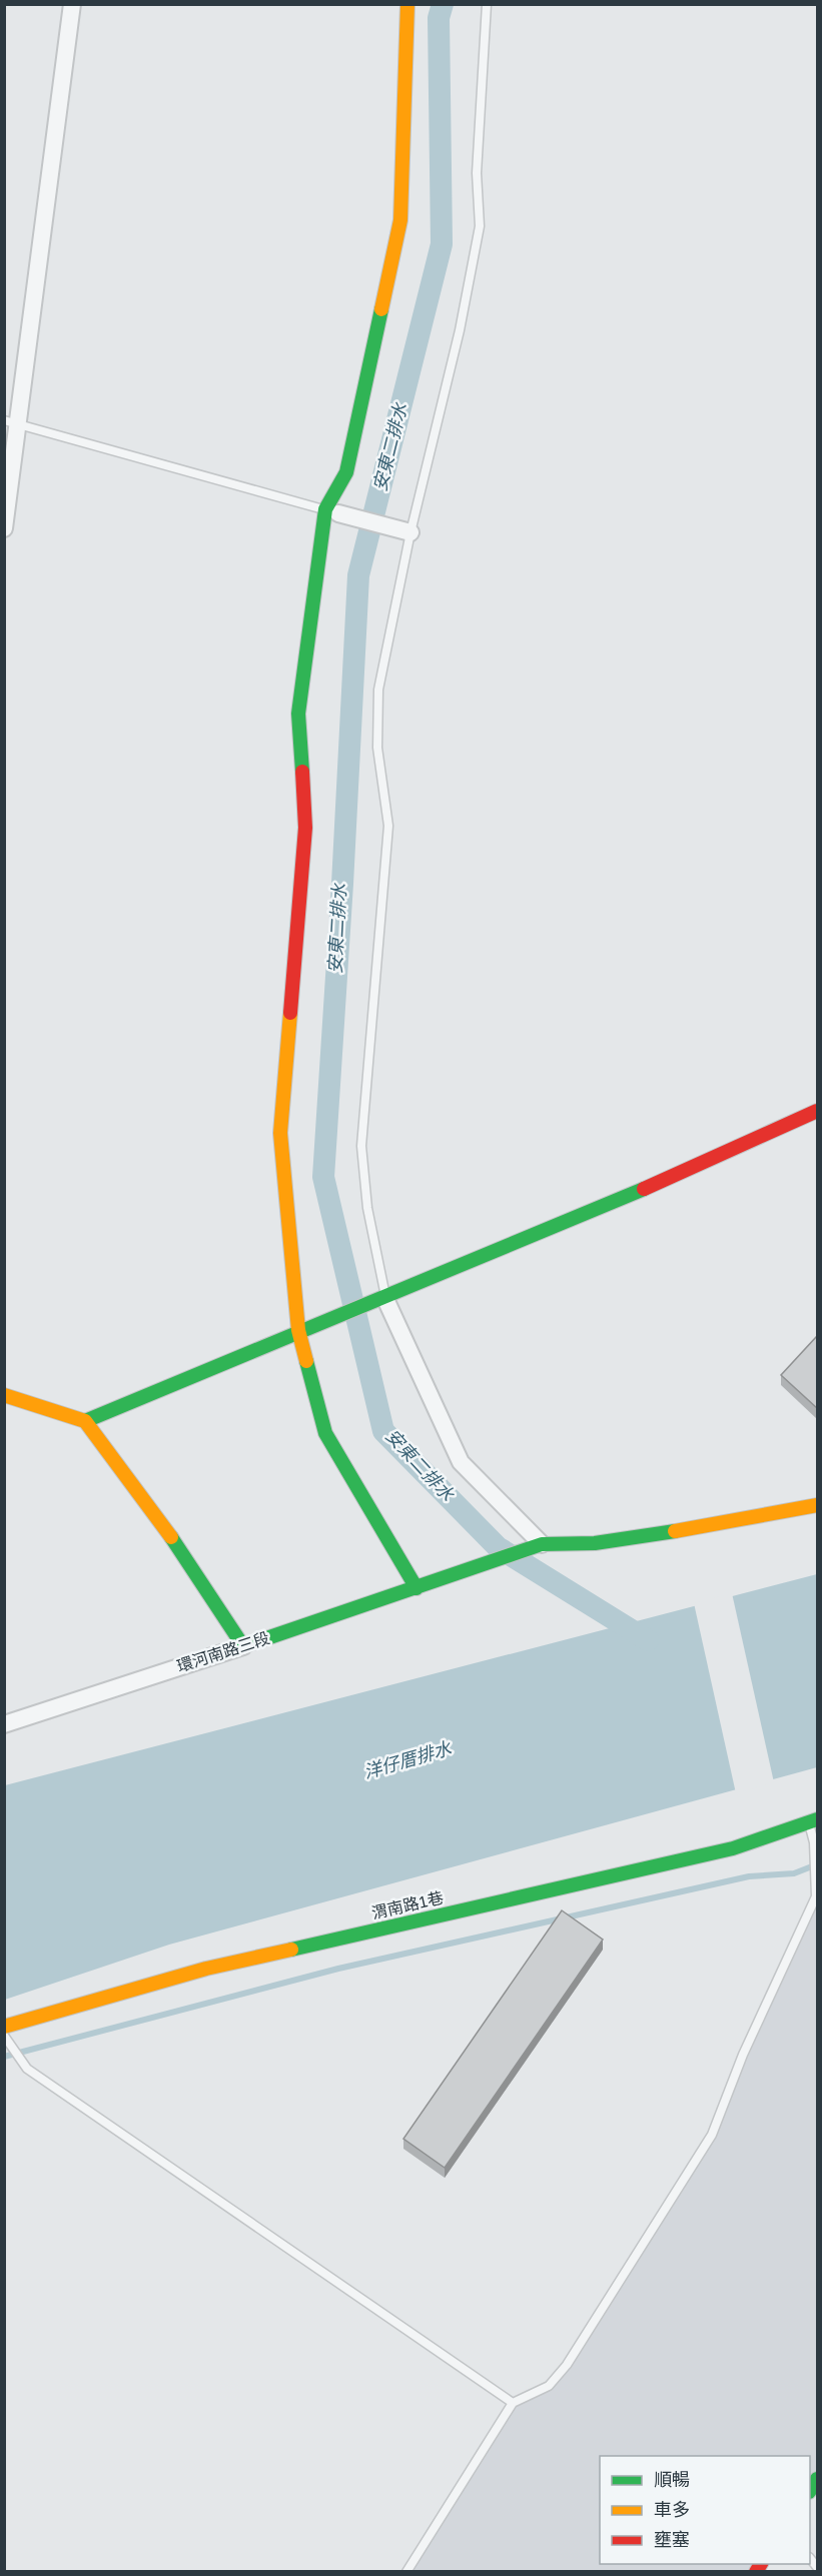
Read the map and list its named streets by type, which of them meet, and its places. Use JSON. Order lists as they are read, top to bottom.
{
  "streets": {
    "street": ["環河南路三段", "渭南路1巷"]
  },
  "water": ["安東二排水", "洋仔厝排水"],
  "legend": ["順暢", "車多", "壅塞"]
}
